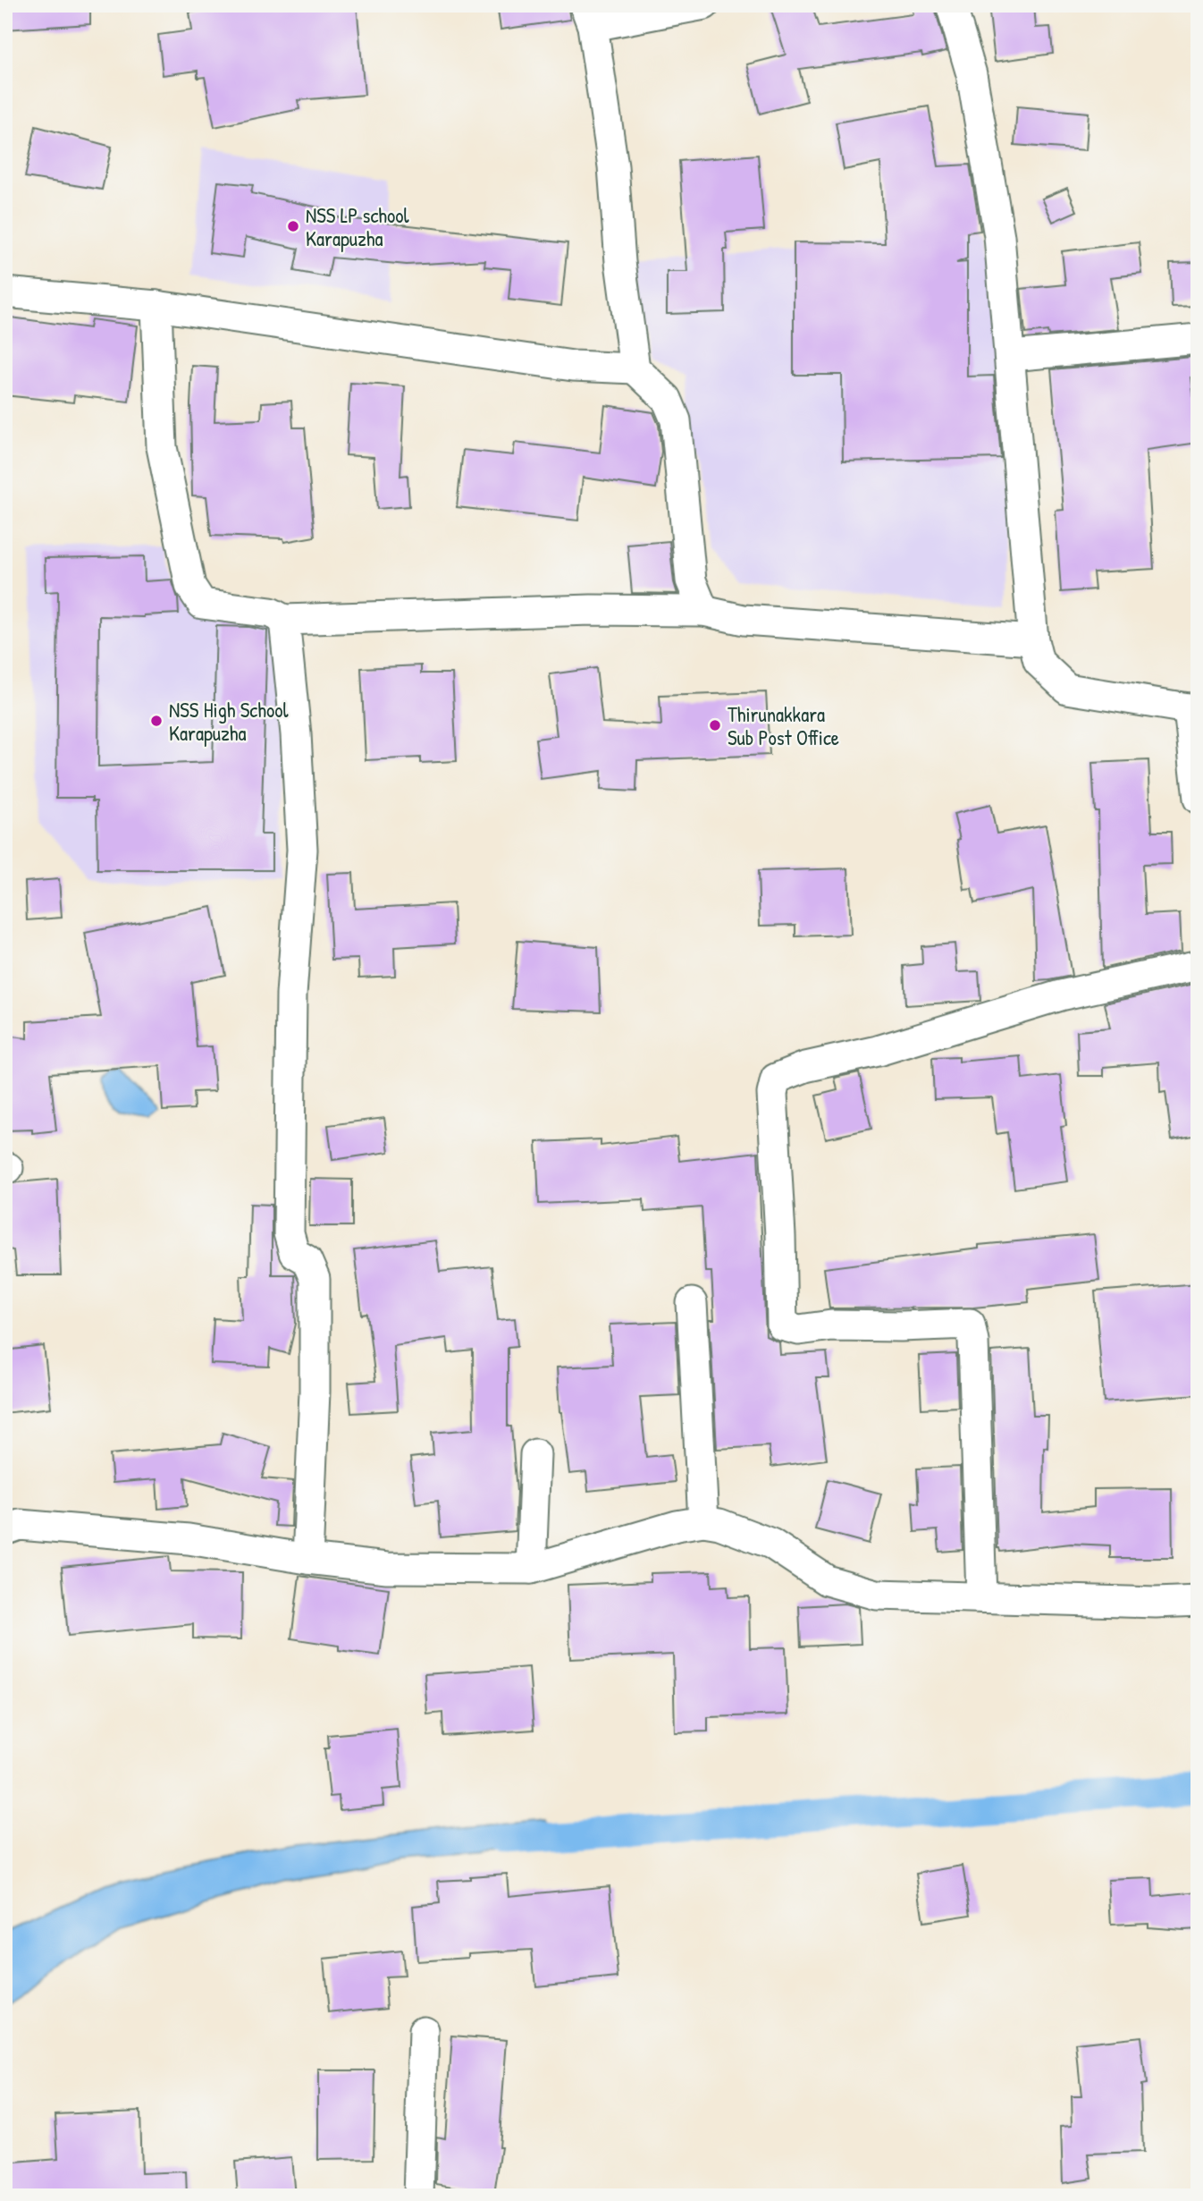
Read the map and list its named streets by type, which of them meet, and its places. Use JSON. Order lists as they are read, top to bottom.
{
  "places": ["NSS LP school Karapuzha", "NSS High School Karapuzha", "Thirunakkara Sub Post Office"]
}
